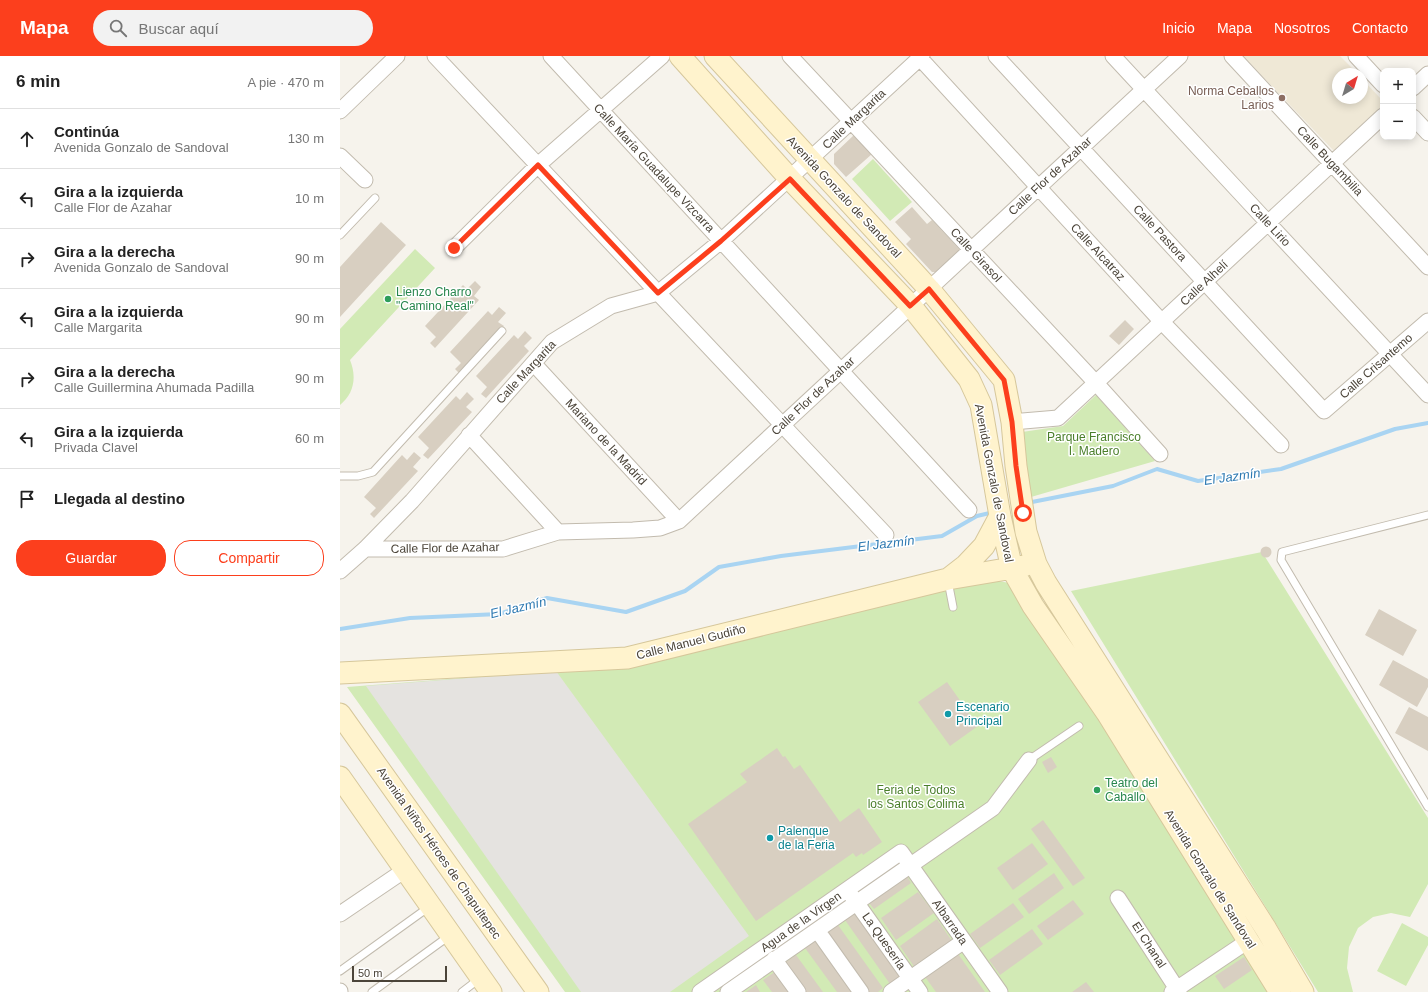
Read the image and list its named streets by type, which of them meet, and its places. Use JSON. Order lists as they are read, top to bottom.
{
  "streets": {
    "main road": ["Avenida Gonzalo de Sandoval", "Calle Manuel Gudiño", "Avenida Niños Héroes de Chapultepec"],
    "street": [
      "Calle Margarita",
      "Calle Bugambilia",
      "Calle María Guadalupe Vizcarra",
      "Calle Flor de Azahar",
      "Calle Lirio",
      "Calle Pastora",
      "Calle Alcatraz",
      "Calle Girasol",
      "Calle Alhelí",
      "Calle Crisantemo",
      "Mariano de la Madrid",
      "Agua de la Virgen",
      "Albarrada",
      "La Quesería",
      "El Chanal"
    ]
  },
  "crossings": [
    ["Calle Margarita", "Calle María Guadalupe Vizcarra"],
    ["Calle Margarita", "Calle Flor de Azahar"],
    ["Calle Margarita", "Avenida Gonzalo de Sandoval"],
    ["Calle Margarita", "Calle Alcatraz"],
    ["Calle Margarita", "Calle Girasol"],
    ["Calle Margarita", "Mariano de la Madrid"],
    ["Calle Bugambilia", "Calle Alhelí"],
    ["Calle María Guadalupe Vizcarra", "Calle Flor de Azahar"],
    ["Calle Flor de Azahar", "Avenida Gonzalo de Sandoval"],
    ["Calle Flor de Azahar", "Calle Lirio"],
    ["Calle Flor de Azahar", "Calle Pastora"],
    ["Calle Flor de Azahar", "Calle Alcatraz"],
    ["Calle Flor de Azahar", "Calle Girasol"],
    ["Calle Flor de Azahar", "Mariano de la Madrid"],
    ["Avenida Gonzalo de Sandoval", "Calle Alhelí"],
    ["Avenida Gonzalo de Sandoval", "Calle Manuel Gudiño"],
    ["Calle Lirio", "Calle Alhelí"],
    ["Calle Lirio", "Calle Crisantemo"],
    ["Calle Pastora", "Calle Alhelí"],
    ["Calle Pastora", "Calle Crisantemo"],
    ["Calle Alcatraz", "Calle Alhelí"],
    ["Calle Girasol", "Calle Alhelí"],
    ["Agua de la Virgen", "Albarrada"],
    ["Agua de la Virgen", "La Quesería"]
  ],
  "water": ["El Jazmín"],
  "parks": ["Parque Francisco I. Madero", "Feria de Todos los Santos Colima"],
  "places": [
    "Norma Ceballos Larios",
    "Lienzo Charro \"Camino Real\"",
    "Escenario Principal",
    "Teatro del Caballo",
    "Palenque de la Feria"
  ],
  "scale_bar": "50 m",
  "north": "top right",
  "page": {
    "header": "Mapa",
    "search": "Buscar aquí",
    "nav": [
      "Inicio",
      "Mapa",
      "Nosotros",
      "Contacto"
    ],
    "heading": ["6 min", "A pie · 470 m"],
    "map_buttons": ["+", "−"],
    "list": [
      ["Continúa", "Avenida Gonzalo de Sandoval", "130 m"],
      ["Gira a la izquierda", "Calle Flor de Azahar", "10 m"],
      ["Gira a la derecha", "Avenida Gonzalo de Sandoval", "90 m"],
      ["Gira a la izquierda", "Calle Margarita", "90 m"],
      ["Gira a la derecha", "Calle Guillermina Ahumada Padilla", "90 m"],
      ["Gira a la izquierda", "Privada Clavel", "60 m"],
      "Llegada al destino"
    ],
    "buttons": ["Guardar", "Compartir"],
    "scale": "50 m"
  }
}
